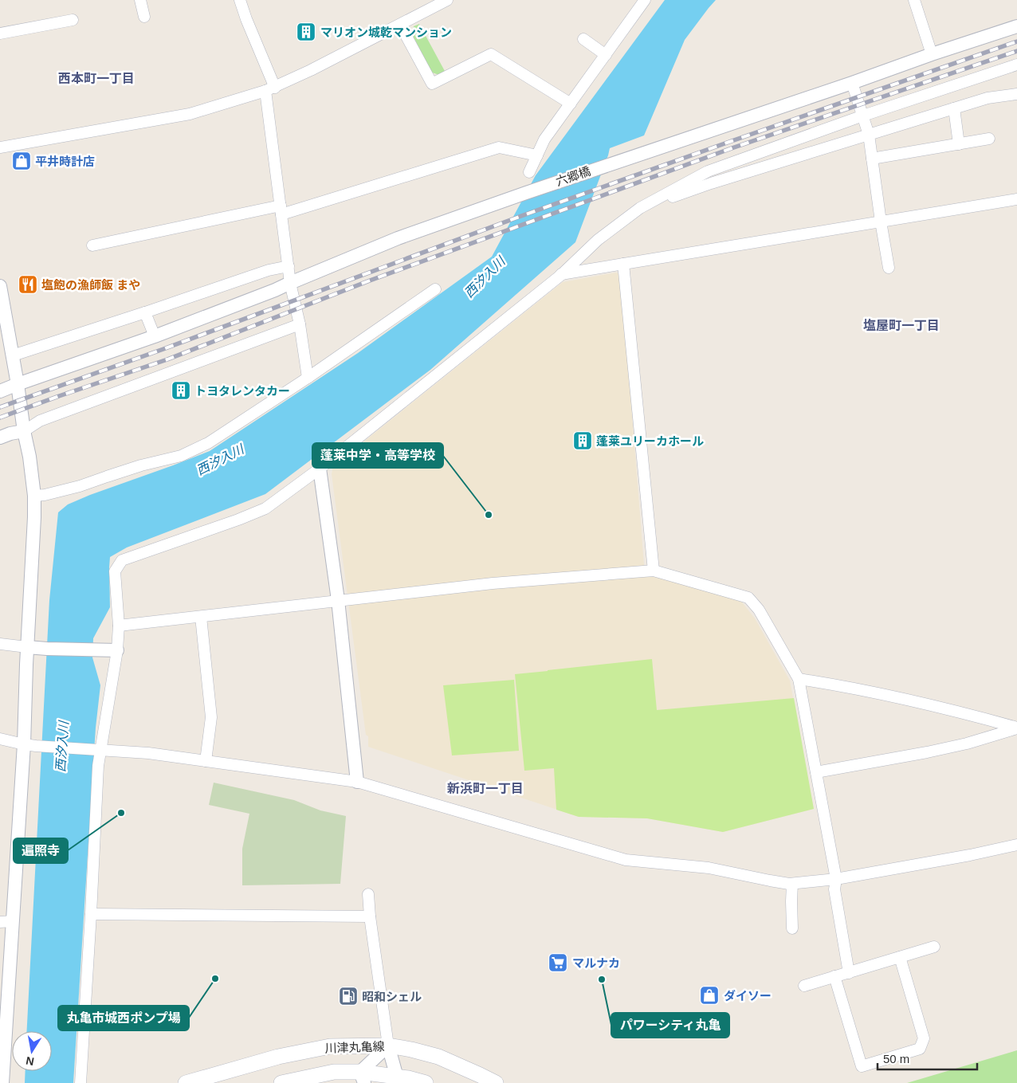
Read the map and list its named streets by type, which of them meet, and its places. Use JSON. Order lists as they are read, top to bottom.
{
  "streets": {
    "main road": ["川津丸亀線"],
    "street": ["六郷橋"]
  },
  "districts": ["西本町一丁目", "塩屋町一丁目", "新浜町一丁目"],
  "water": ["西汐入川"],
  "places": {
    "building": ["マリオン城乾マンション", "トヨタレンタカー", "蓬莱ユリーカホール"],
    "shop": ["平井時計店", "ダイソー"],
    "restaurant": ["塩飽の漁師飯 まや"],
    "other": [
      "蓬莱中学・高等学校",
      "遍照寺",
      "丸亀市城西ポンプ場",
      "パワーシティ丸亀"
    ],
    "supermarket": ["マルナカ"],
    "fuel station": ["昭和シェル"]
  },
  "scale_bar": "50 m",
  "north": "bottom"
}
